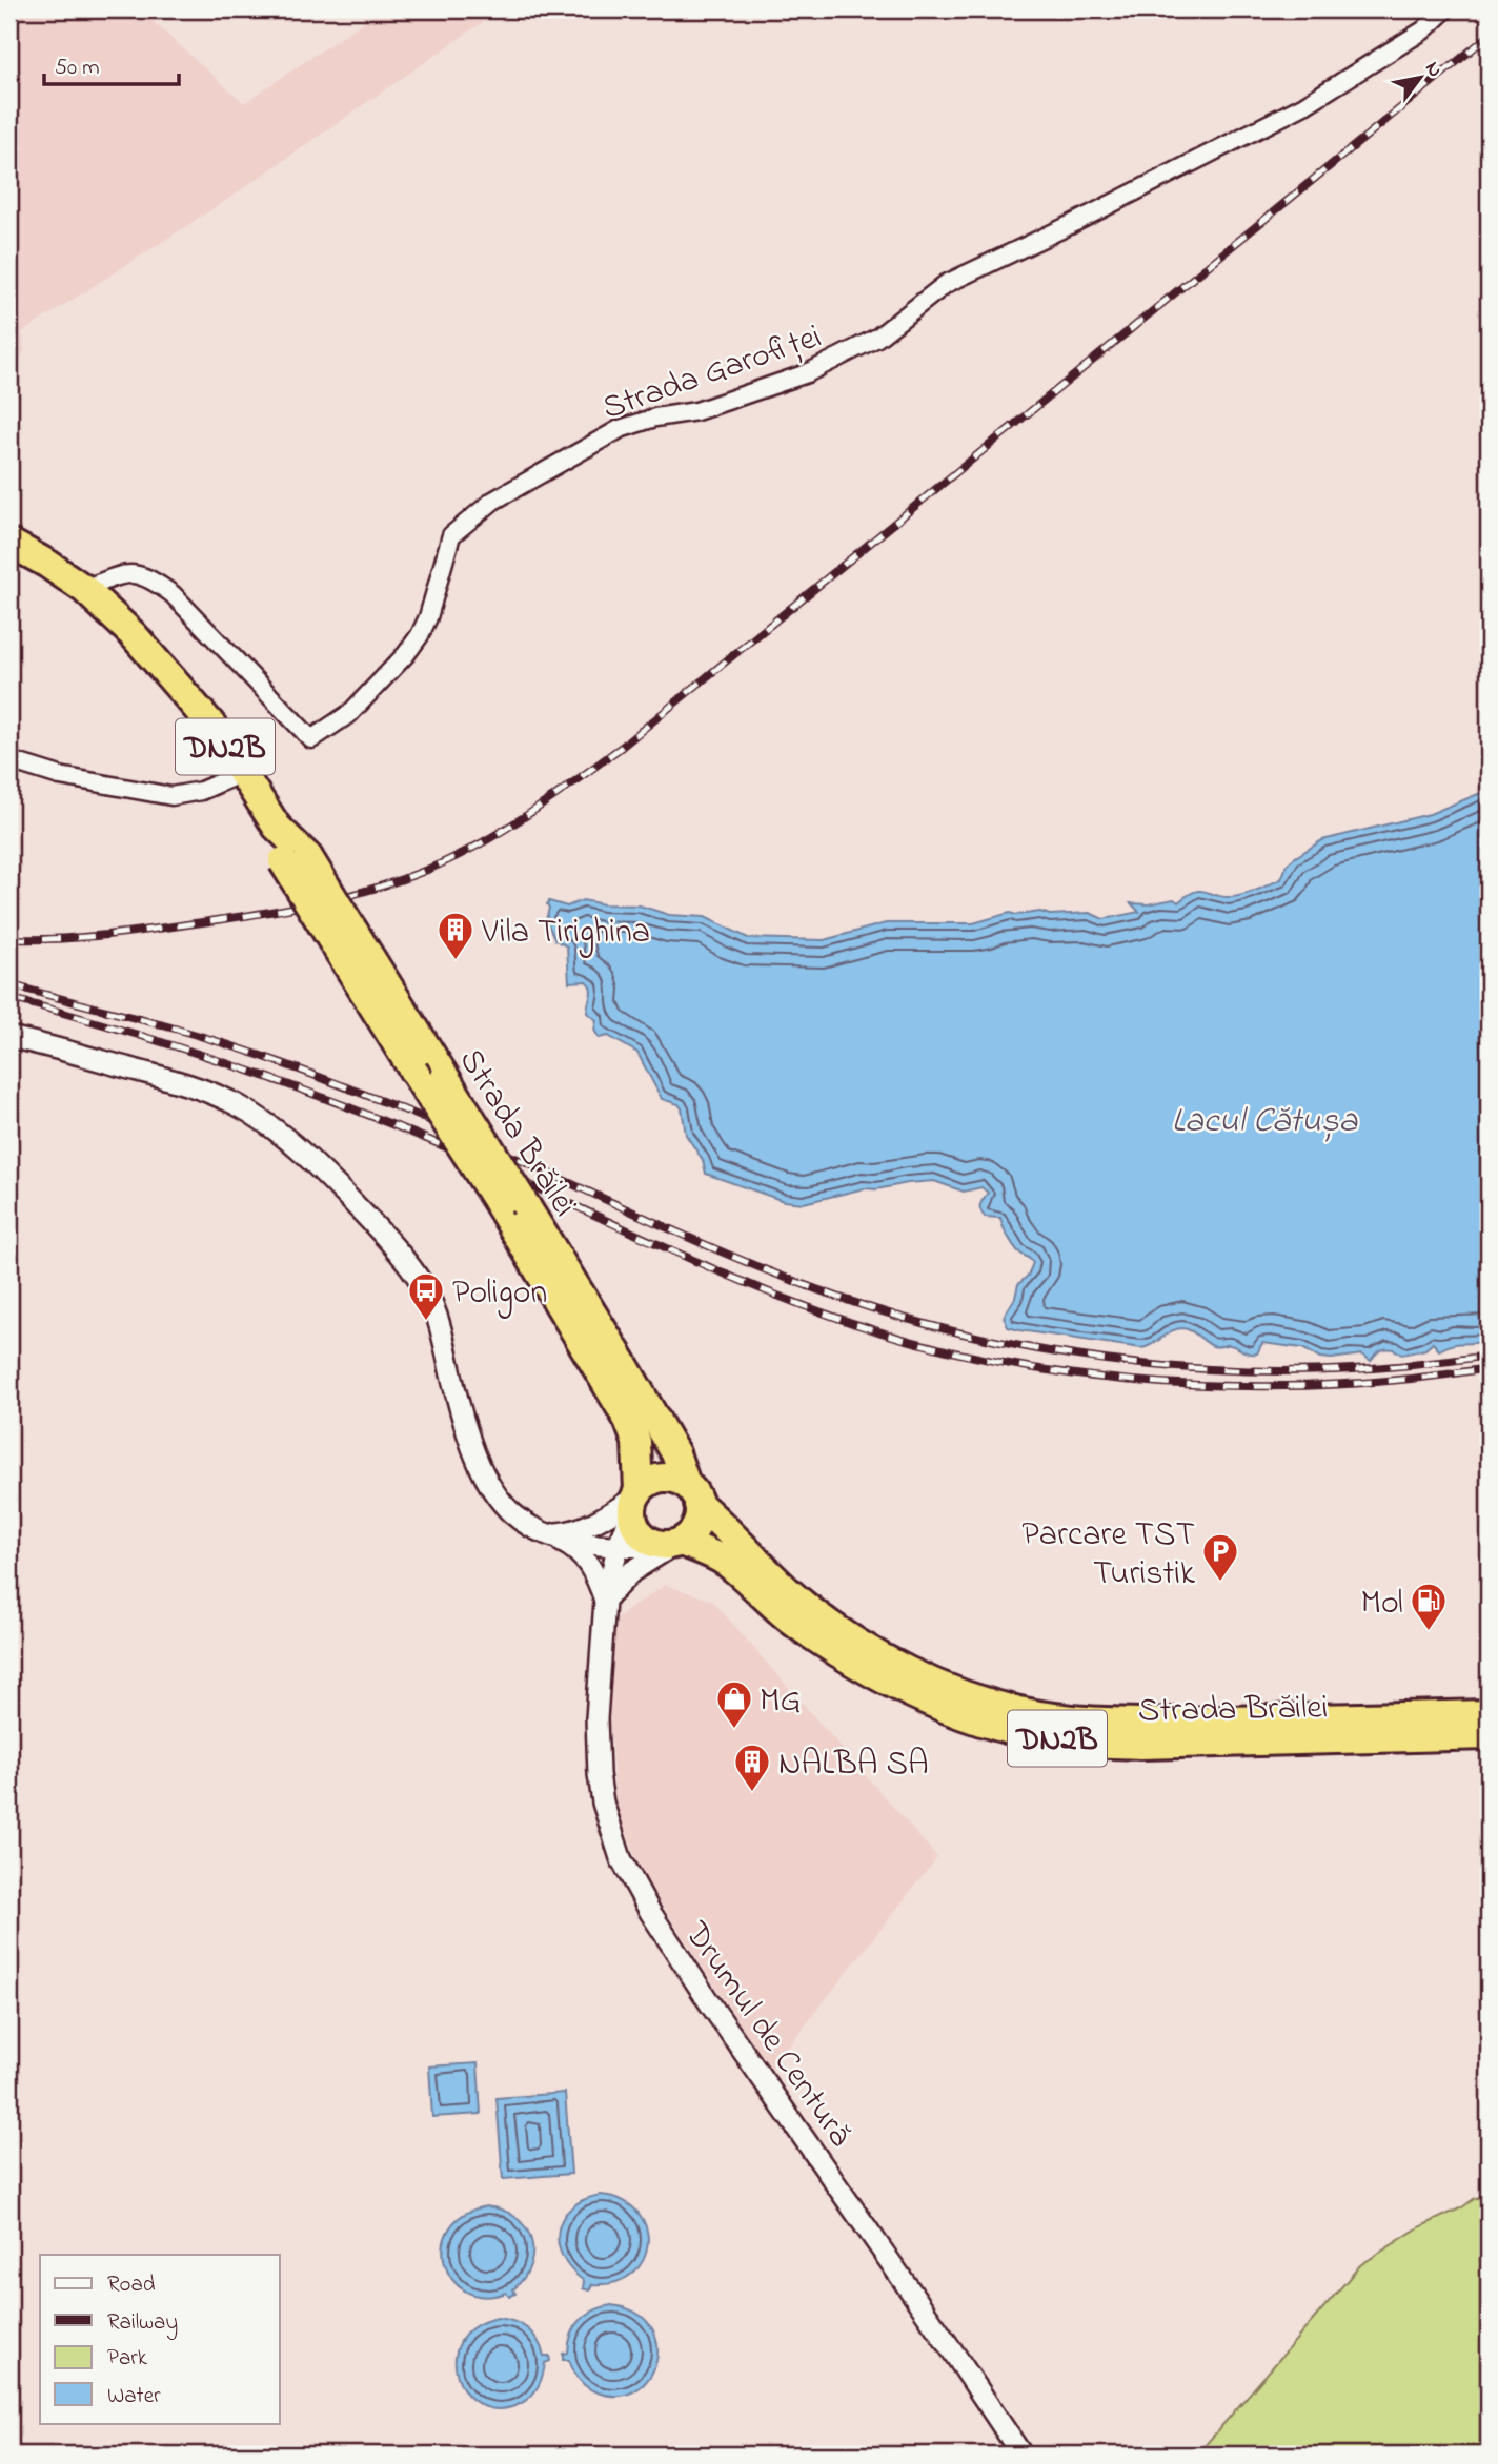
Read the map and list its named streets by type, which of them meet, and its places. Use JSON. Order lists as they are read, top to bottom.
{
  "streets": {
    "highway": ["DN2B", "Strada Brăilei"],
    "street": ["Strada Garofiței", "Drumul de Centură"]
  },
  "crossings": [
    ["Strada Garofiței", "Strada Brăilei"],
    ["DN2B", "Strada Brăilei"],
    ["DN2B", "Drumul de Centură"],
    ["Strada Brăilei", "Drumul de Centură"]
  ],
  "water": ["Lacul Cătușa"],
  "places": {
    "building": ["Vila Tirighina", "NALBA SA"],
    "bus stop": ["Poligon"],
    "parking": ["Parcare TST Turistik"],
    "fuel station": ["Mol"],
    "shop": ["MG"]
  },
  "legend": [
    "Road",
    "Railway",
    "Park",
    "Water"
  ],
  "scale_bar": "50 m",
  "north": "top right"
}
